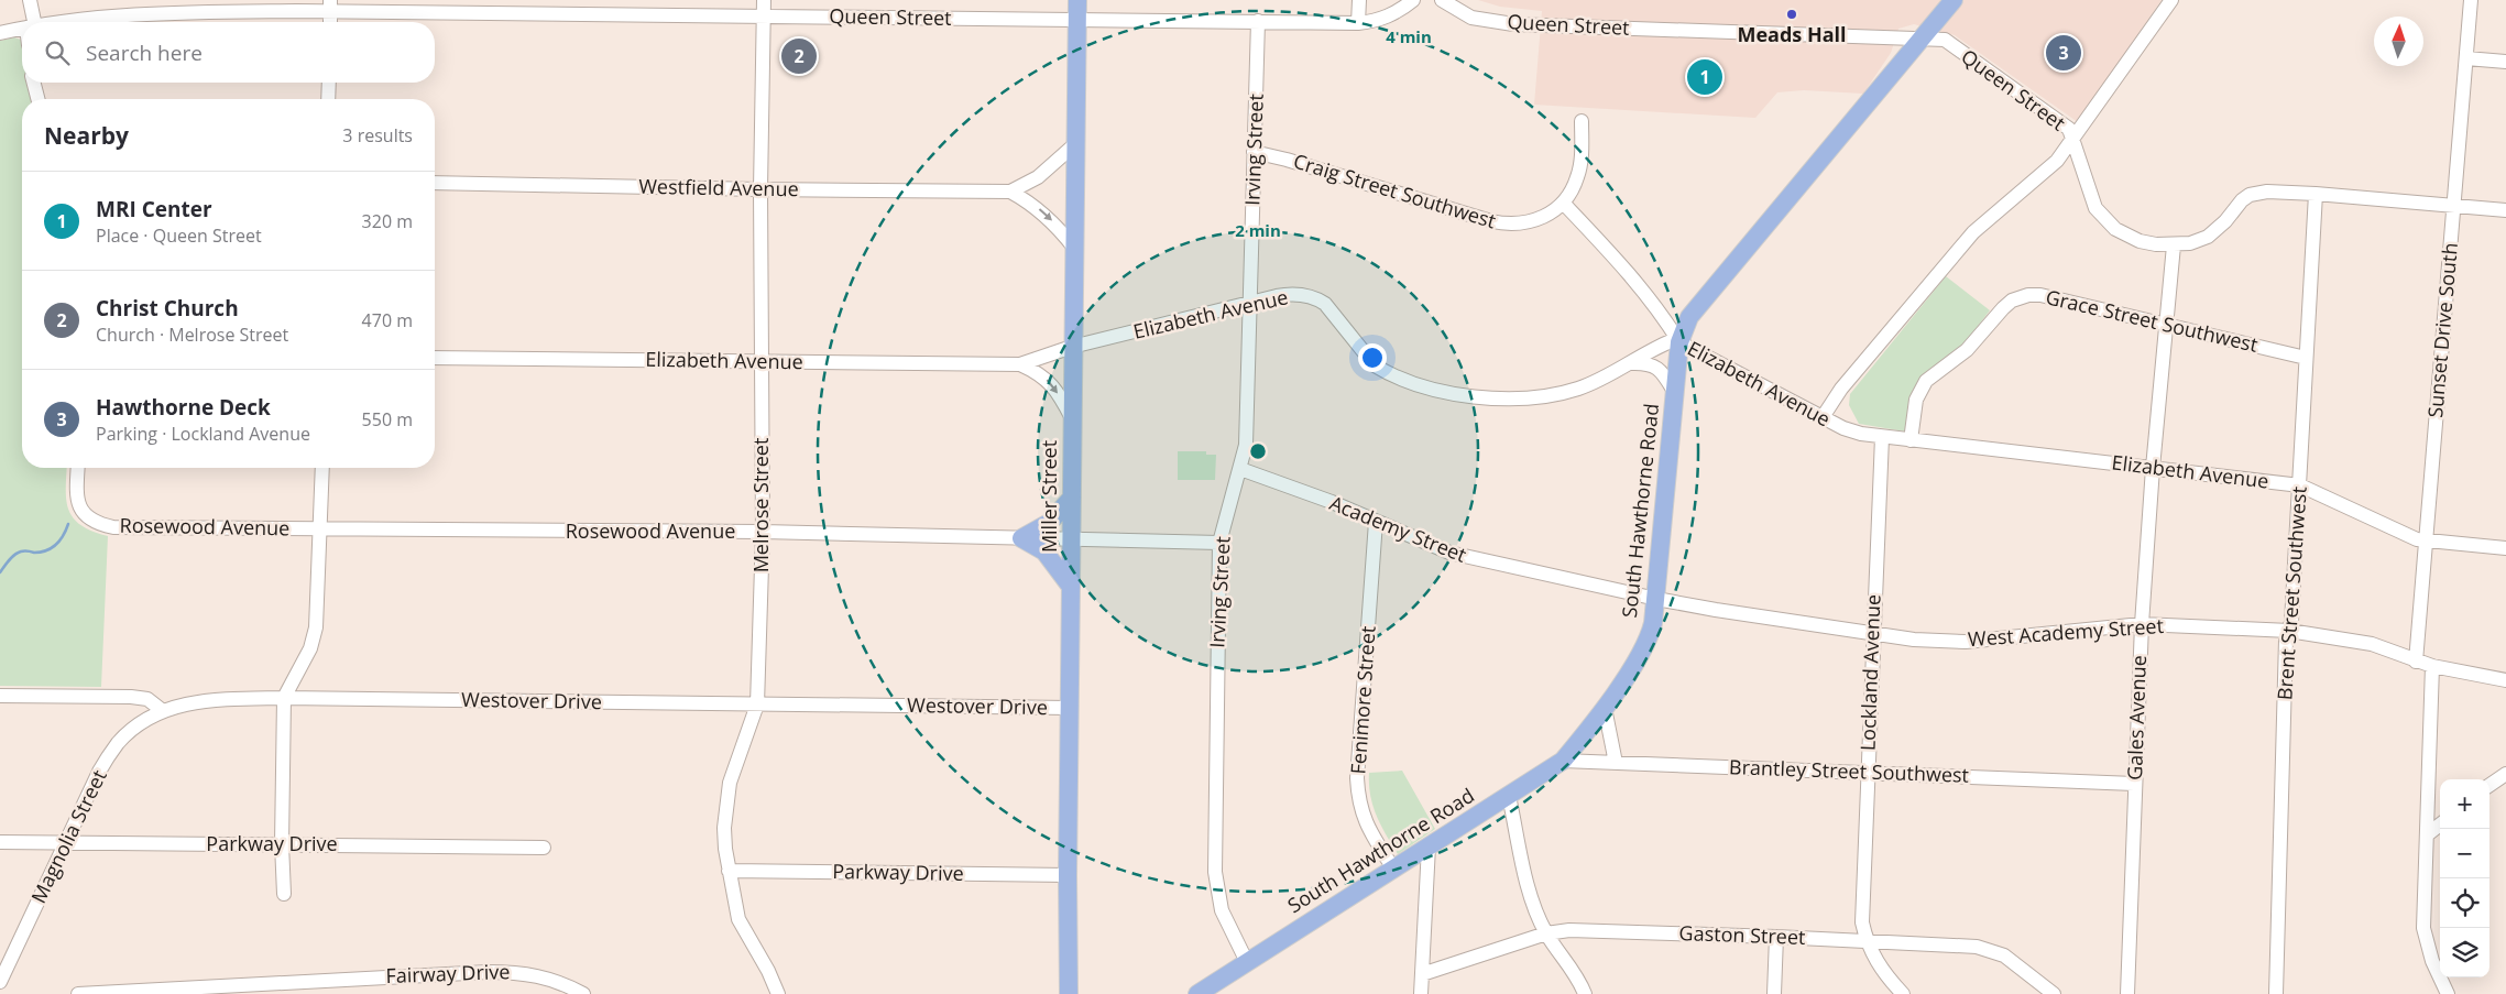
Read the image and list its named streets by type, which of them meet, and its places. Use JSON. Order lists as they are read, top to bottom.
{
  "streets": {
    "main road": ["Miller Street", "South Hawthorne Road"],
    "street": [
      "Queen Street",
      "Irving Street",
      "Westfield Avenue",
      "Craig Street Southwest",
      "Elizabeth Avenue",
      "Grace Street Southwest",
      "Sunset Drive South",
      "Melrose Street",
      "Rosewood Avenue",
      "Academy Street",
      "Brent Street Southwest",
      "West Academy Street",
      "Lockland Avenue",
      "Fenimore Street",
      "Westover Drive",
      "Gales Avenue",
      "Brantley Street Southwest",
      "Magnolia Street",
      "Parkway Drive",
      "Gaston Street",
      "Fairway Drive"
    ]
  },
  "crossings": [
    ["Queen Street", "Irving Street"],
    ["Queen Street", "Sunset Drive South"],
    ["Queen Street", "Miller Street"],
    ["Queen Street", "Melrose Street"],
    ["Queen Street", "South Hawthorne Road"],
    ["Queen Street", "Brent Street Southwest"],
    ["Queen Street", "Gales Avenue"],
    ["Irving Street", "Craig Street Southwest"],
    ["Irving Street", "Elizabeth Avenue"],
    ["Irving Street", "South Hawthorne Road"],
    ["Irving Street", "Rosewood Avenue"],
    ["Irving Street", "Academy Street"],
    ["Westfield Avenue", "Miller Street"],
    ["Westfield Avenue", "Melrose Street"],
    ["Elizabeth Avenue", "Grace Street Southwest"],
    ["Elizabeth Avenue", "Sunset Drive South"],
    ["Elizabeth Avenue", "Miller Street"],
    ["Elizabeth Avenue", "Melrose Street"],
    ["Elizabeth Avenue", "South Hawthorne Road"],
    ["Elizabeth Avenue", "Brent Street Southwest"],
    ["Elizabeth Avenue", "Lockland Avenue"],
    ["Elizabeth Avenue", "Gales Avenue"],
    ["Grace Street Southwest", "Brent Street Southwest"],
    ["Grace Street Southwest", "Gales Avenue"],
    ["Sunset Drive South", "West Academy Street"],
    ["Miller Street", "Rosewood Avenue"],
    ["Miller Street", "Westover Drive"],
    ["Miller Street", "Parkway Drive"],
    ["Melrose Street", "Rosewood Avenue"],
    ["Melrose Street", "Westover Drive"],
    ["Melrose Street", "Parkway Drive"],
    ["South Hawthorne Road", "Academy Street"],
    ["South Hawthorne Road", "West Academy Street"],
    ["South Hawthorne Road", "Fenimore Street"],
    ["South Hawthorne Road", "Brantley Street Southwest"],
    ["Academy Street", "West Academy Street"],
    ["Academy Street", "Fenimore Street"],
    ["Brent Street Southwest", "West Academy Street"],
    ["West Academy Street", "Lockland Avenue"],
    ["West Academy Street", "Gales Avenue"],
    ["Lockland Avenue", "Brantley Street Southwest"],
    ["Lockland Avenue", "Gaston Street"],
    ["Westover Drive", "Magnolia Street"],
    ["Gales Avenue", "Brantley Street Southwest"],
    ["Magnolia Street", "Parkway Drive"]
  ],
  "places": ["Meads Hall"],
  "north": "top",
  "page": {
    "search": "Search here",
    "pins": ["3", "2", "1"],
    "heading": ["Nearby", "3 results"],
    "list": [
      {
        "mark": "1",
        "name": "MRI Center",
        "note": "Place · Queen Street",
        "value": "320 m"
      },
      {
        "mark": "2",
        "name": "Christ Church",
        "note": "Church · Melrose Street",
        "value": "470 m"
      },
      {
        "mark": "3",
        "name": "Hawthorne Deck",
        "note": "Parking · Lockland Avenue",
        "value": "550 m"
      }
    ],
    "map_buttons": ["+", "−"]
  },
  "rings": ["4 min", "2 min"]
}
